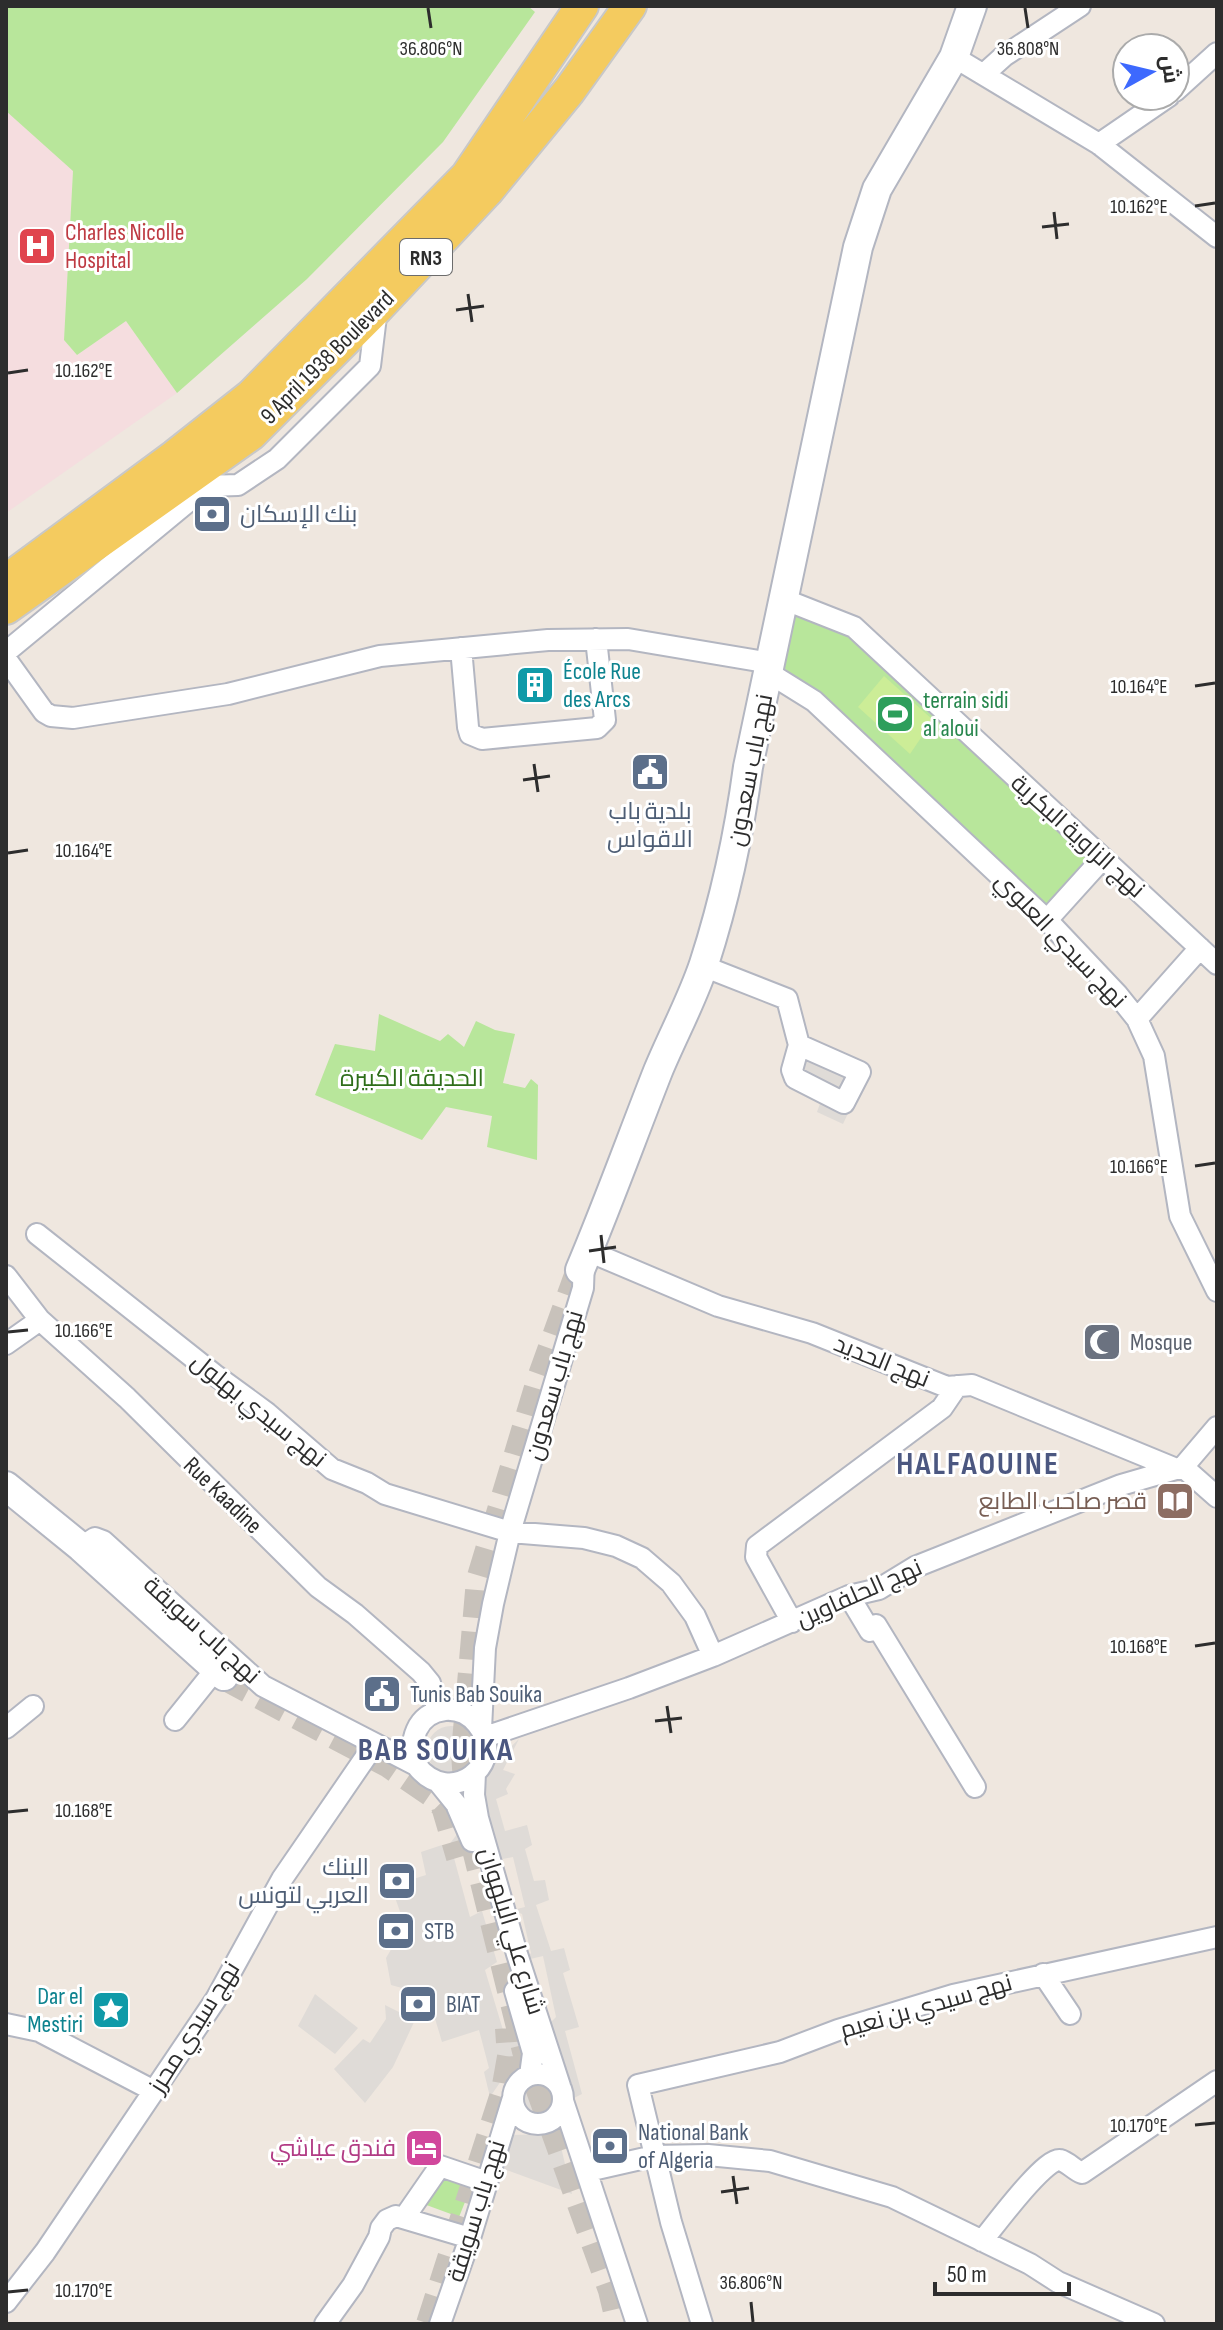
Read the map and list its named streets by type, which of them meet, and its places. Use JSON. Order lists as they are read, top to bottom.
{
  "streets": {
    "main road": [
      "RN3",
      "9 April 1938 Boulevard",
      "نهج باب سعدون",
      "نهج باب سويقة"
    ],
    "street": [
      "نهج الزاوية البكرية",
      "نهج سيدي العلوي",
      "نهج الحديد",
      "نهج سيدي بهلول",
      "Rue Kaadine",
      "نهج الحلفاوين",
      "شارع علي البلهوان",
      "نهج سيدي بن نعيم",
      "نهج سيدي محرز"
    ]
  },
  "crossings": [
    ["نهج باب سعدون", "نهج الزاوية البكرية"],
    ["نهج باب سعدون", "نهج سيدي العلوي"],
    ["نهج باب سعدون", "نهج الحديد"],
    ["نهج باب سعدون", "نهج سيدي بهلول"],
    ["نهج الحديد", "نهج الحلفاوين"],
    ["نهج سيدي بهلول", "نهج الحلفاوين"],
    ["Rue Kaadine", "نهج الحلفاوين"],
    ["Rue Kaadine", "نهج باب سويقة"],
    ["Rue Kaadine", "شارع علي البلهوان"],
    ["نهج الحلفاوين", "نهج باب سويقة"],
    ["نهج الحلفاوين", "شارع علي البلهوان"],
    ["نهج باب سويقة", "شارع علي البلهوان"],
    ["نهج باب سويقة", "نهج سيدي محرز"]
  ],
  "districts": ["HALFAOUINE", "BAB SOUIKA"],
  "parks": ["الحديقة الكبيرة"],
  "places": {
    "hospital": ["Charles Nicolle Hospital"],
    "bank": [
      "بنك الإسكان",
      "البنك العربي لتونس",
      "STB",
      "BIAT",
      "National Bank of Algeria"
    ],
    "building": ["École Rue des Arcs"],
    "sports": ["terrain sidi al aloui"],
    "public building": ["بلدية باب الاقواس", "Tunis Bab Souika"],
    "mosque": ["Mosque"],
    "library": ["قصر صاحب الطابع"],
    "place": ["Dar el Mestiri"],
    "hotel": ["فندق عياشي"]
  },
  "scale_bar": "50 m",
  "north": "right",
  "coordinates": [
    "36.806°N",
    "36.808°N",
    "10.162°E",
    "10.164°E",
    "10.166°E",
    "10.168°E",
    "10.170°E"
  ]
}
